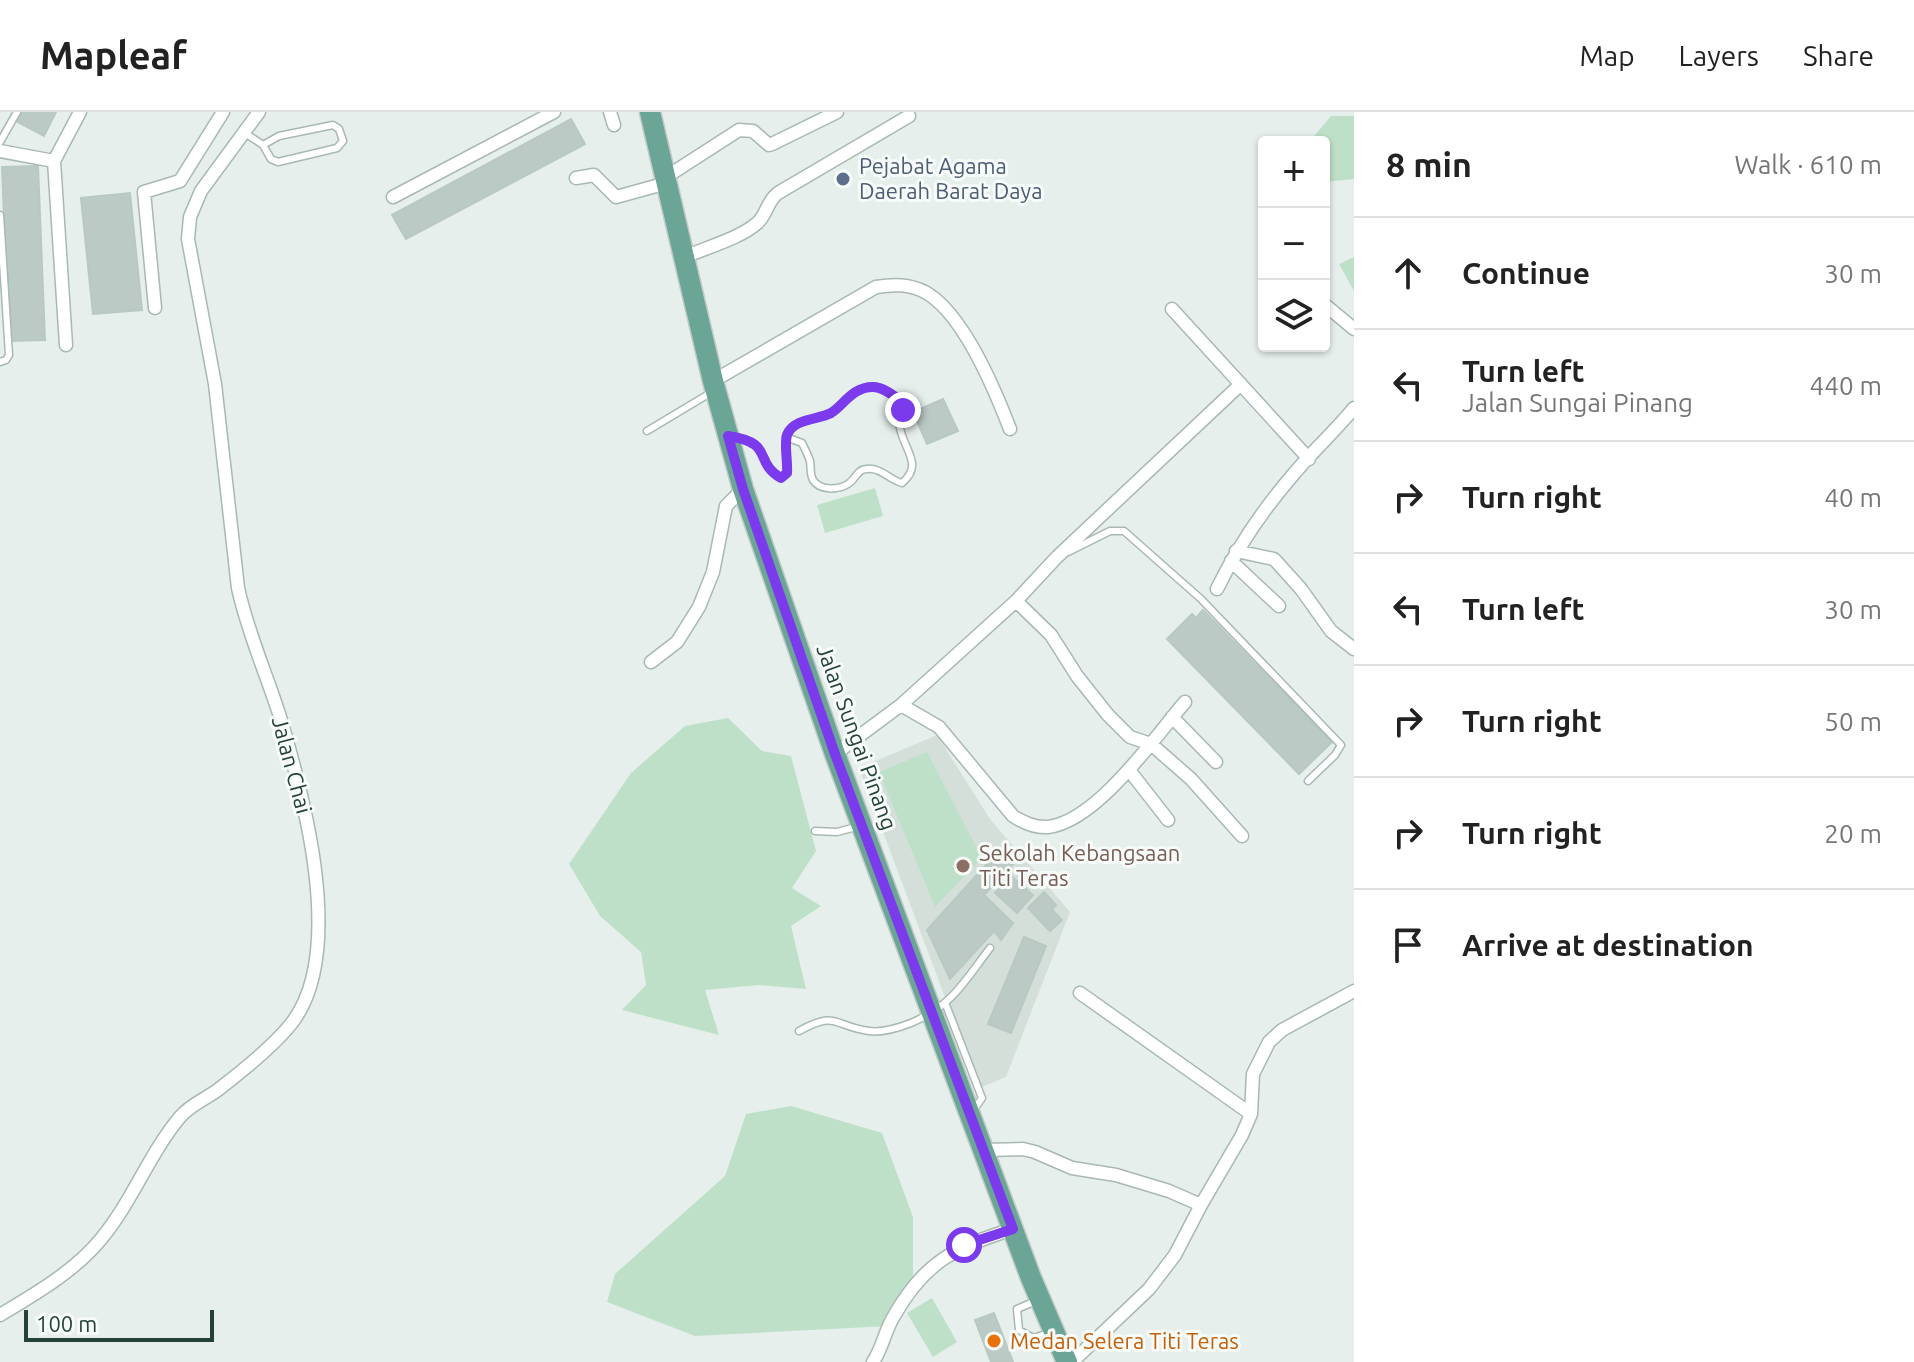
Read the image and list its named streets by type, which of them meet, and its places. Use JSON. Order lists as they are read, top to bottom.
{
  "streets": {
    "main road": ["Jalan Sungai Pinang"],
    "street": ["Jalan Chai"]
  },
  "places": ["Pejabat Agama Daerah Barat Daya", "Sekolah Kebangsaan Titi Teras", "Medan Selera Titi Teras"],
  "scale_bar": "100 m",
  "page": {
    "header": "Mapleaf",
    "nav": ["Map", "Layers", "Share"],
    "heading": ["8 min", "Walk · 610 m"],
    "map_buttons": ["+", "−"],
    "list": [
      ["Continue", "30 m"],
      ["Turn left", "Jalan Sungai Pinang", "440 m"],
      ["Turn right", "40 m"],
      ["Turn left", "30 m"],
      ["Turn right", "50 m"],
      ["Turn right", "20 m"],
      "Arrive at destination"
    ],
    "scale": "100 m"
  }
}
